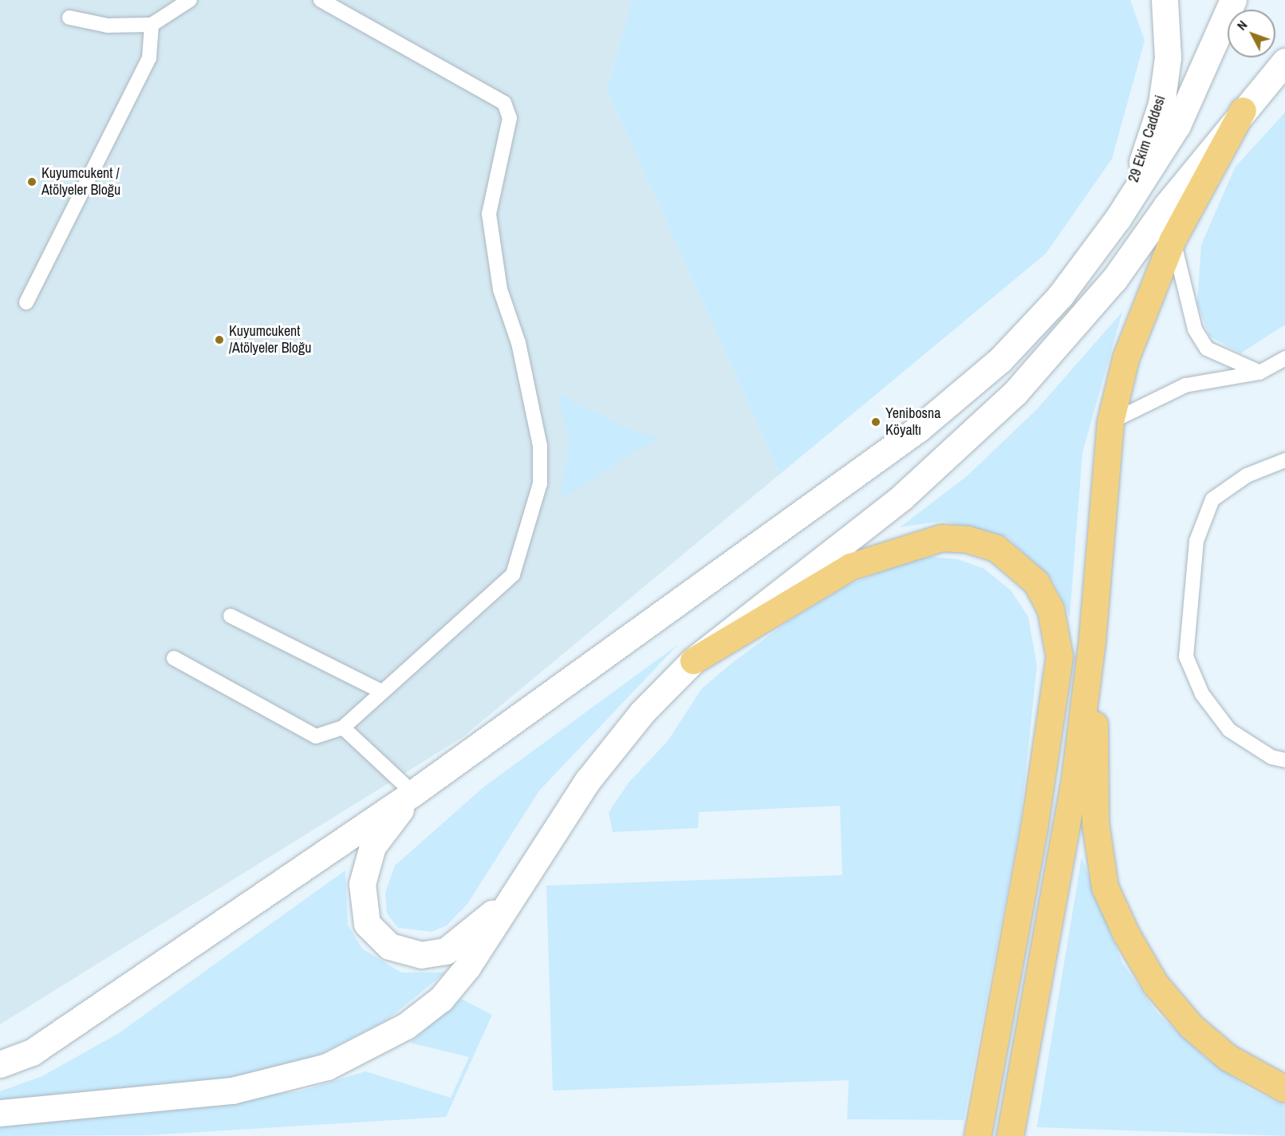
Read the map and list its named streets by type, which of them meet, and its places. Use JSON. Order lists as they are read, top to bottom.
{
  "streets": {
    "main road": ["29 Ekim Caddesi"]
  },
  "places": ["Kuyumcukent / Atölyeler Bloğu", "Kuyumcukent /Atölyeler Bloğu", "Yenibosna Köyaltı"],
  "north": "top left"
}
